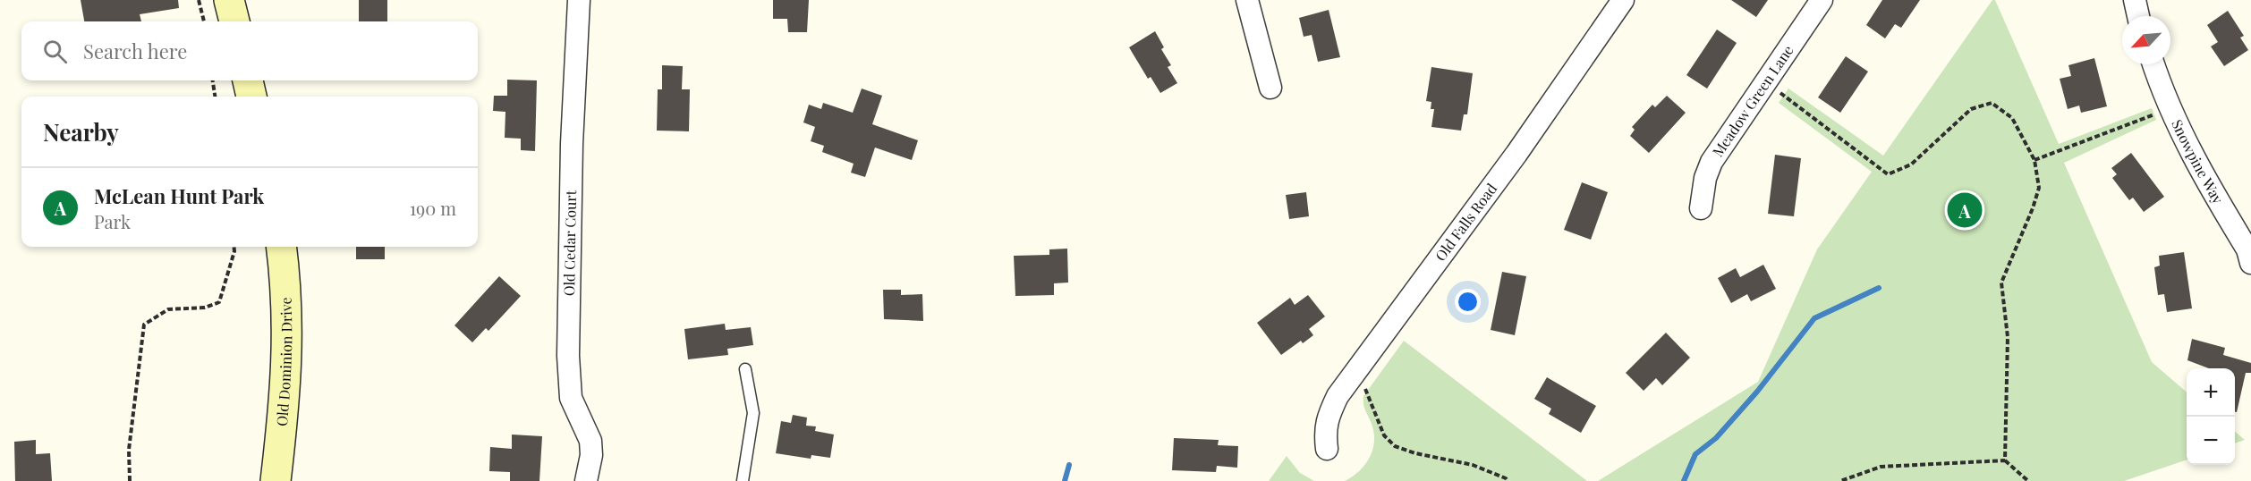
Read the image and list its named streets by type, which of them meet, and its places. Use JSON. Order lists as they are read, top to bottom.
{
  "streets": {
    "main road": ["Old Dominion Drive"],
    "street": [
      "Meadow Green Lane",
      "Snowpine Way",
      "Old Falls Road",
      "Old Cedar Court"
    ]
  },
  "north": "bottom left",
  "page": {
    "search": "Search here",
    "heading": "Nearby",
    "list": [
      {
        "mark": "A",
        "name": "McLean Hunt Park",
        "note": "Park",
        "value": "190 m"
      }
    ],
    "pins": "A",
    "map_buttons": ["+", "−"]
  }
}
